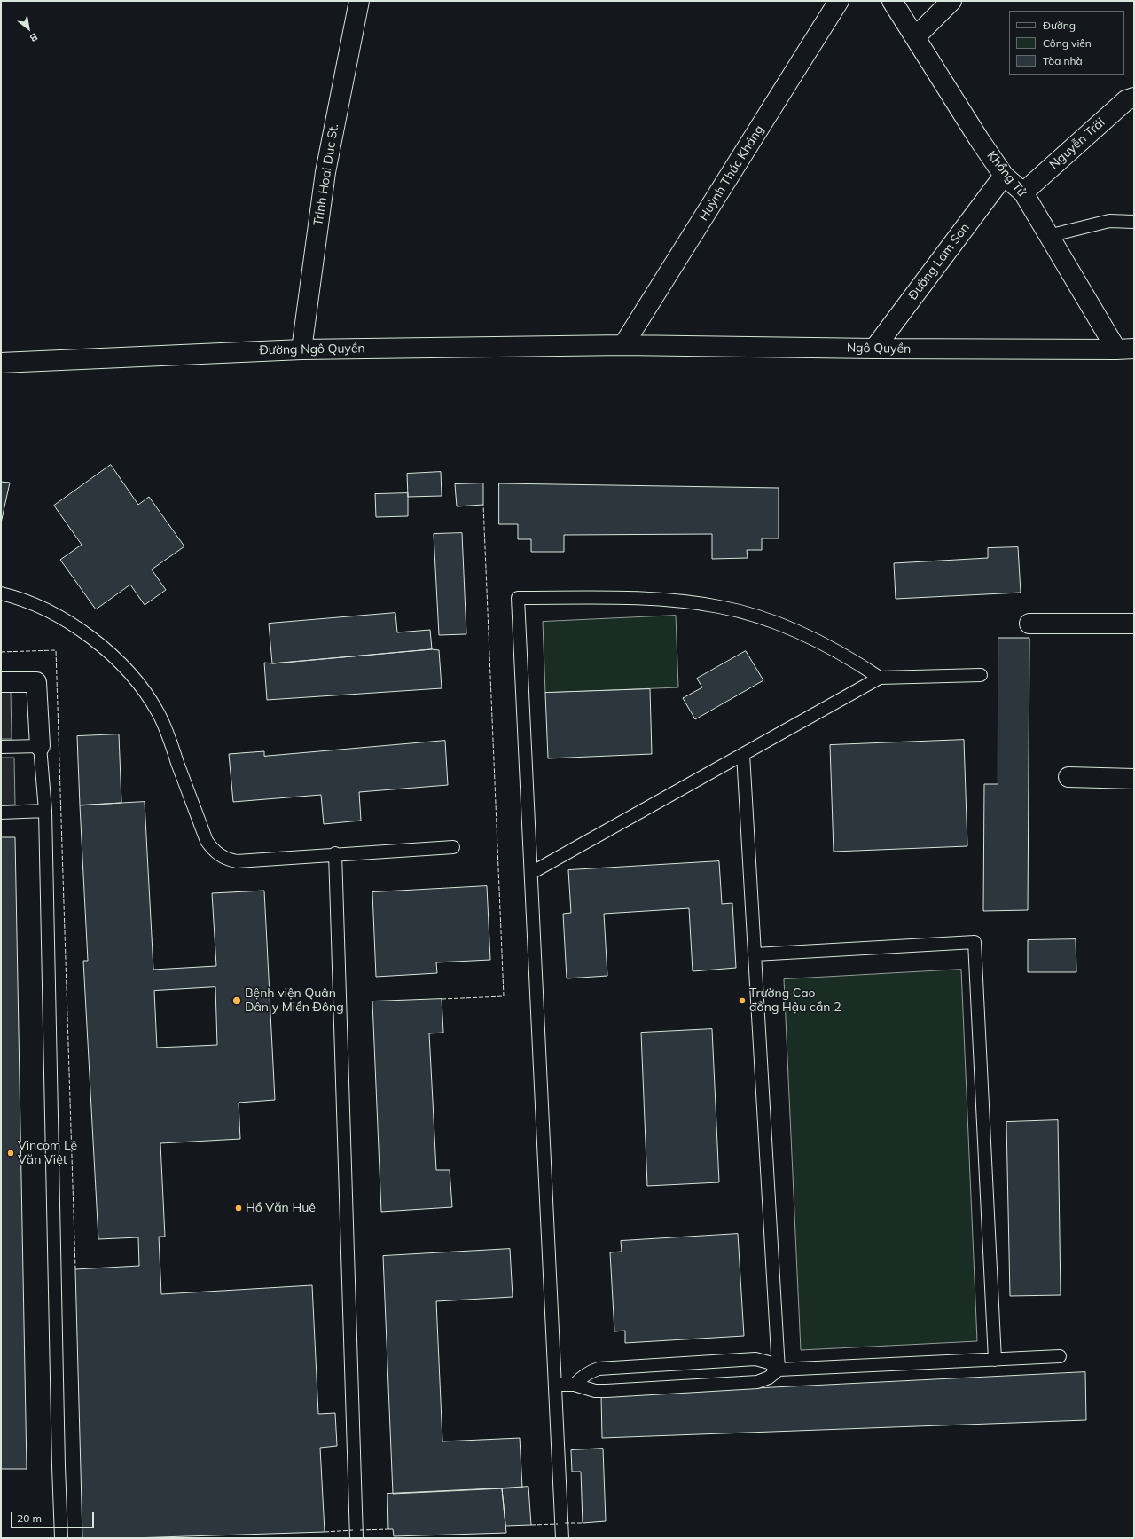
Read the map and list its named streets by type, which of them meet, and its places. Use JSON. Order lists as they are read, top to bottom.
{
  "streets": {
    "street": [
      "Nguyễn Trãi",
      "Huỳnh Thúc Kháng",
      "Khổng Tử",
      "Trinh Hoai Duc St.",
      "Đường Lam Sơn",
      "Ngô Quyền",
      "Đường Ngô Quyền"
    ]
  },
  "crossings": [
    ["Nguyễn Trãi", "Khổng Tử"],
    ["Huỳnh Thúc Kháng", "Ngô Quyền"],
    ["Huỳnh Thúc Kháng", "Đường Ngô Quyền"],
    ["Khổng Tử", "Đường Lam Sơn"],
    ["Khổng Tử", "Ngô Quyền"],
    ["Trinh Hoai Duc St.", "Đường Ngô Quyền"],
    ["Đường Lam Sơn", "Ngô Quyền"],
    ["Ngô Quyền", "Đường Ngô Quyền"]
  ],
  "places": [
    "Bệnh viện Quân Dân y Miền Đông",
    "Trường Cao đẳng Hậu cần 2",
    "Vincom Lê Văn Việt",
    "Hồ Văn Huê"
  ],
  "legend": ["Đường", "Công viên", "Tòa nhà"],
  "scale_bar": "20 m",
  "north": "bottom right"
}
